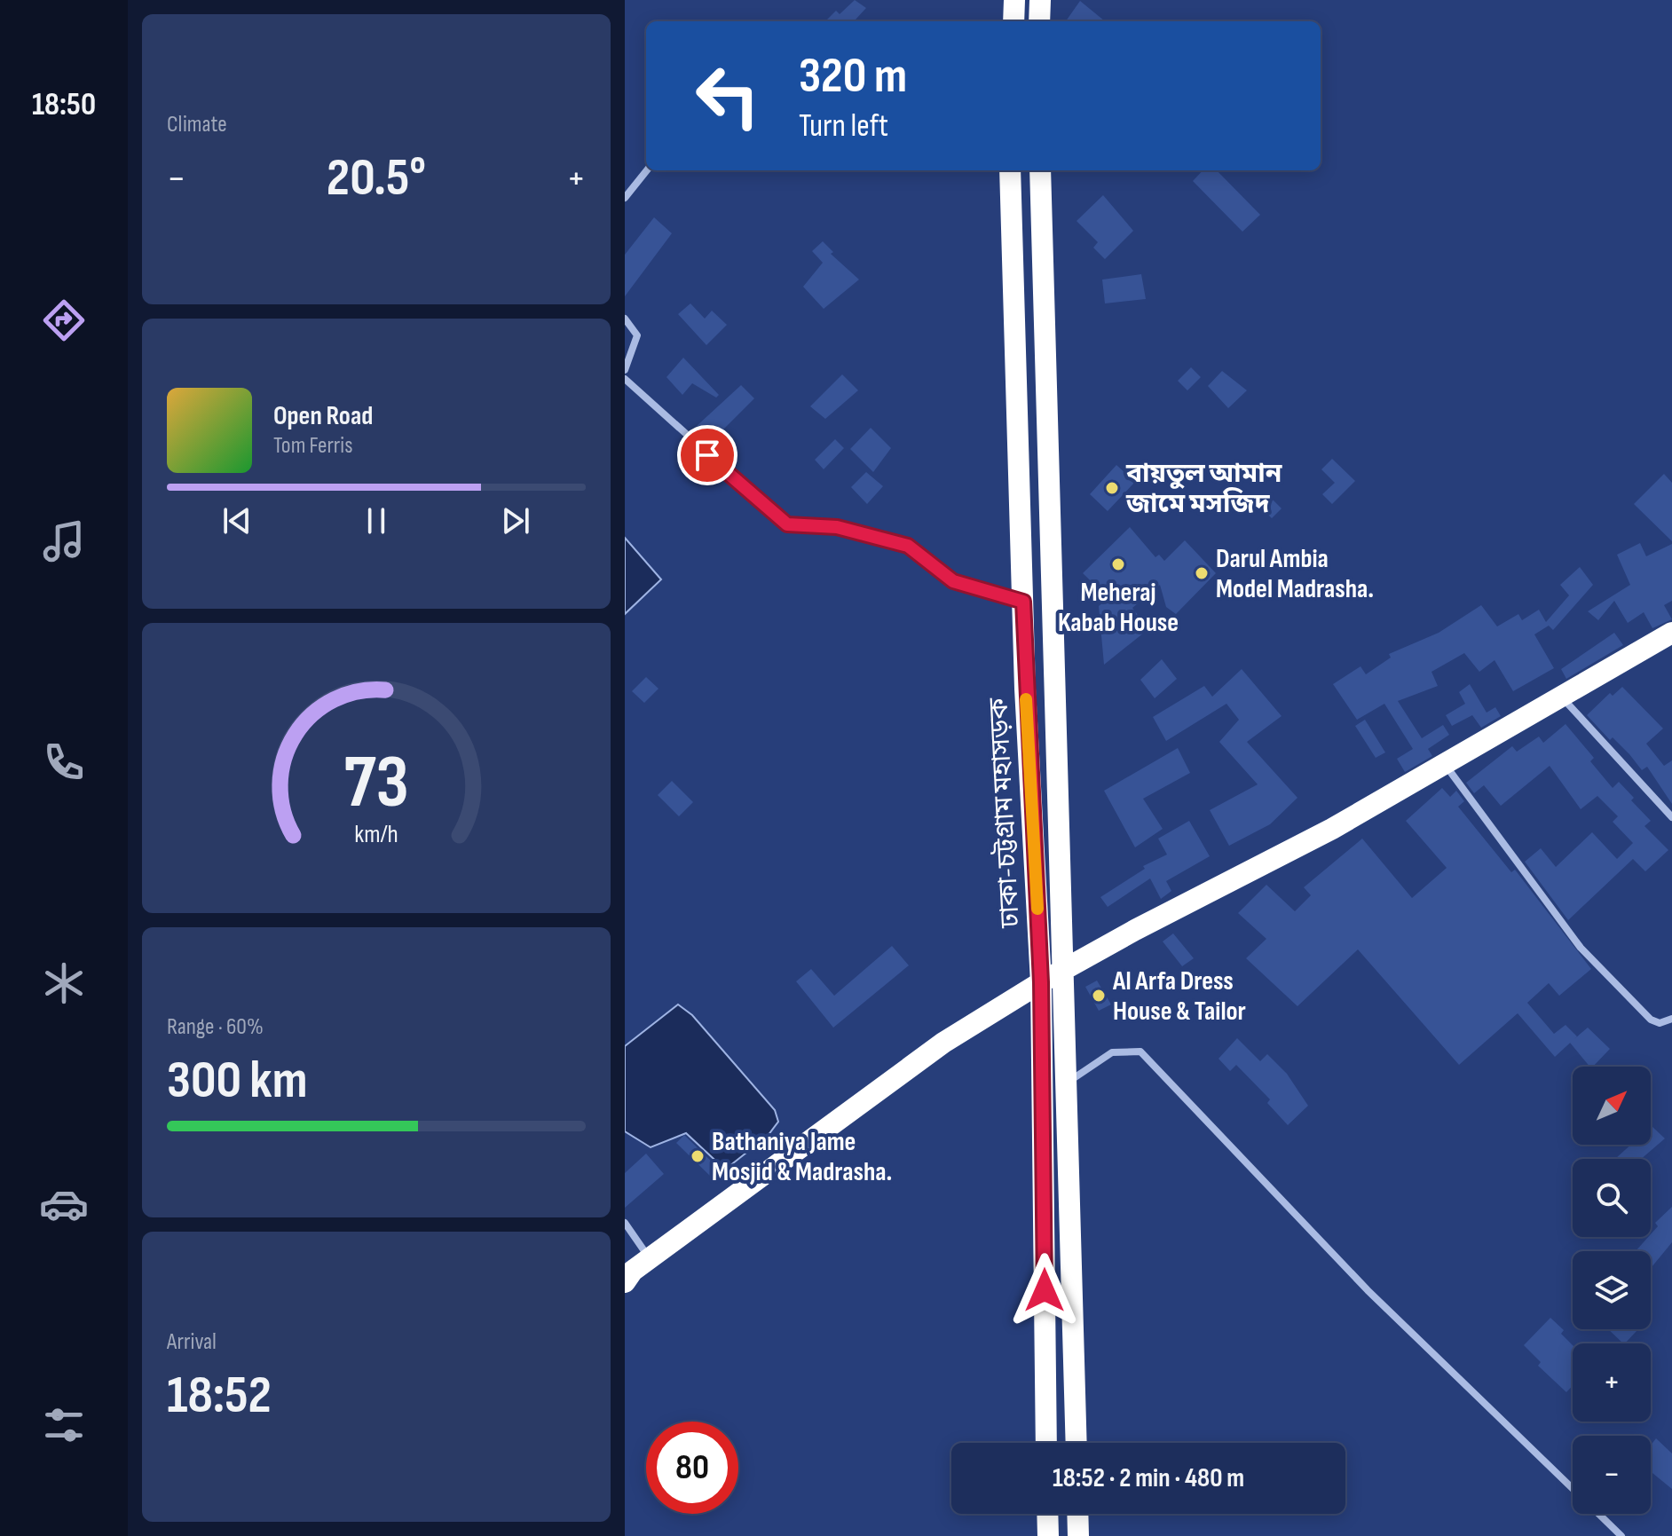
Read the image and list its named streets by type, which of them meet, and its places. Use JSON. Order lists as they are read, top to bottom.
{
  "streets": {
    "highway": ["ঢাকা-চট্টগ্রাম মহাসড়ক"]
  },
  "places": [
    "বায়তুল আমান জামে মসজিদ",
    "Meheraj Kabab House",
    "Darul Ambia Model Madrasha.",
    "Al Arfa Dress House & Tailor",
    "Bathaniya Jame Mosjid & Madrasha."
  ],
  "north": "top right",
  "page": {
    "tabs": "18:50",
    "tile": [
      "Climate",
      ["Range · 60%", "300 km"],
      ["Arrival", "18:52"]
    ],
    "turn": ["320 m", "Turn left"],
    "heat": ["−", "20.5°", "+"],
    "song": ["Open Road", "Tom Ferris"],
    "map_buttons": ["+", "−"],
    "limit": "80",
    "trip": "18:52 · 2 min · 480 m",
    "gauge": ["73", "km/h"]
  }
}
